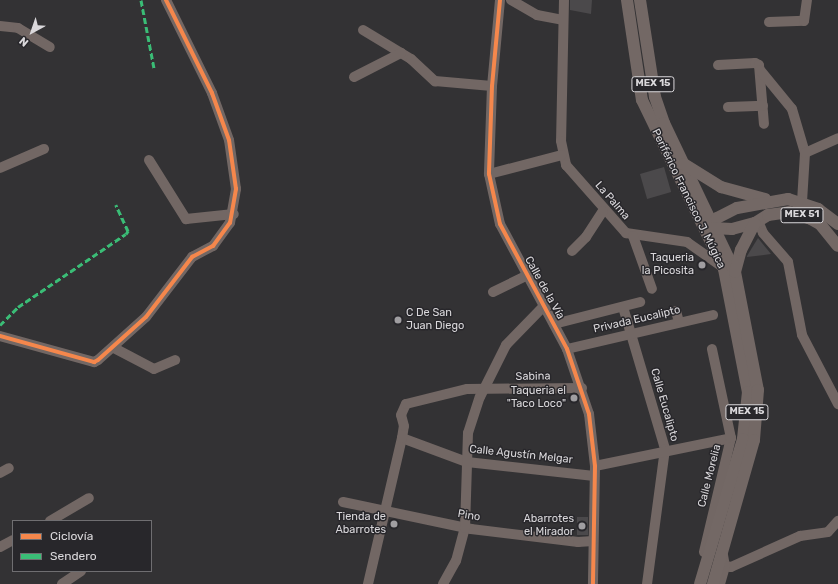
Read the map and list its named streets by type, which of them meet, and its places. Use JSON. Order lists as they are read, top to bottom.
{
  "streets": {
    "main road": ["MEX 15", "Periférico Francisco J. Múgica", "MEX 51"],
    "street": [
      "La Palma",
      "Calle de la Vía",
      "Privada Eucalipto",
      "Sabina",
      "Calle Eucalipto",
      "Calle Agustín Melgar",
      "Calle Morelia",
      "Pino"
    ]
  },
  "crossings": [
    ["Periférico Francisco J. Múgica", "La Palma"],
    ["Periférico Francisco J. Múgica", "MEX 51"],
    ["Periférico Francisco J. Múgica", "Calle Morelia"],
    ["Calle de la Vía", "Privada Eucalipto"],
    ["Calle de la Vía", "Sabina"],
    ["Calle de la Vía", "Calle Agustín Melgar"],
    ["Calle de la Vía", "Pino"],
    ["Privada Eucalipto", "Calle Eucalipto"],
    ["Sabina", "Calle Agustín Melgar"],
    ["Calle Eucalipto", "Calle Agustín Melgar"],
    ["Calle Agustín Melgar", "Calle Morelia"]
  ],
  "places": [
    "Taqueria la Picosita",
    "C De San Juan Diego",
    "Taqueria el \"Taco Loco\"",
    "Tienda de Abarrotes",
    "Abarrotes el Mirador"
  ],
  "legend": ["Ciclovía", "Sendero"],
  "north": "bottom left"
}
